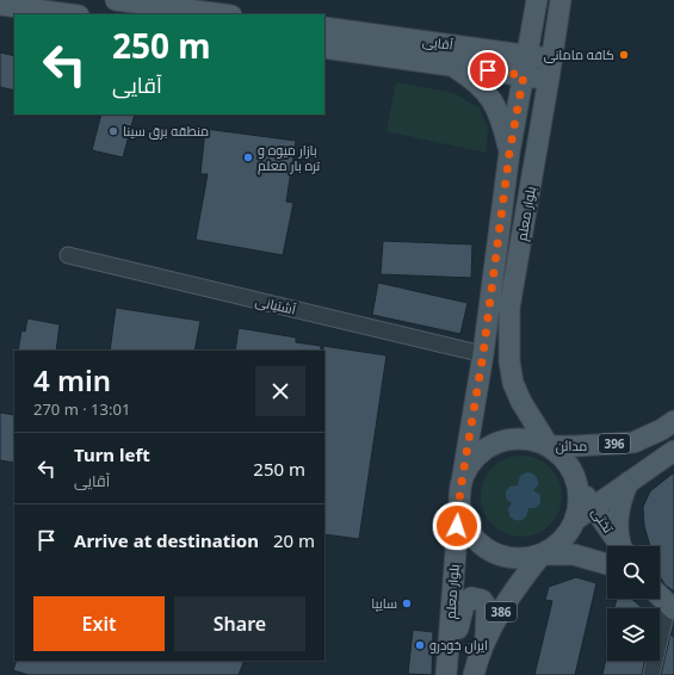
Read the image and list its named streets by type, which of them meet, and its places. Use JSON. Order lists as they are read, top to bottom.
{
  "streets": {
    "main road": [
      "آقایی",
      "بلوار معلم",
      "396",
      "مدائن",
      "تختی",
      "386"
    ],
    "street": ["آشتیانی"]
  },
  "crossings": [
    ["آقایی", "بلوار معلم"],
    ["بلوار معلم", "آشتیانی"],
    ["بلوار معلم", "مدائن"],
    ["بلوار معلم", "تختی"],
    ["بلوار معلم", "386"],
    ["مدائن", "تختی"],
    ["مدائن", "386"],
    ["تختی", "386"]
  ],
  "places": [
    "کافه مامانی",
    "منطقه برق سینا",
    "بازار میوه و تره بار معلم",
    "سایپا",
    "ایران خودرو"
  ],
  "page": {
    "turn": ["250 m", "آقایی"],
    "heading": ["4 min", "270 m · 13:01"],
    "list": [
      {
        "name": "Turn left",
        "note": "آقایی",
        "value": "250 m"
      },
      {
        "name": "Arrive at destination",
        "value": "20 m"
      }
    ],
    "buttons": ["Exit", "Share"]
  }
}
